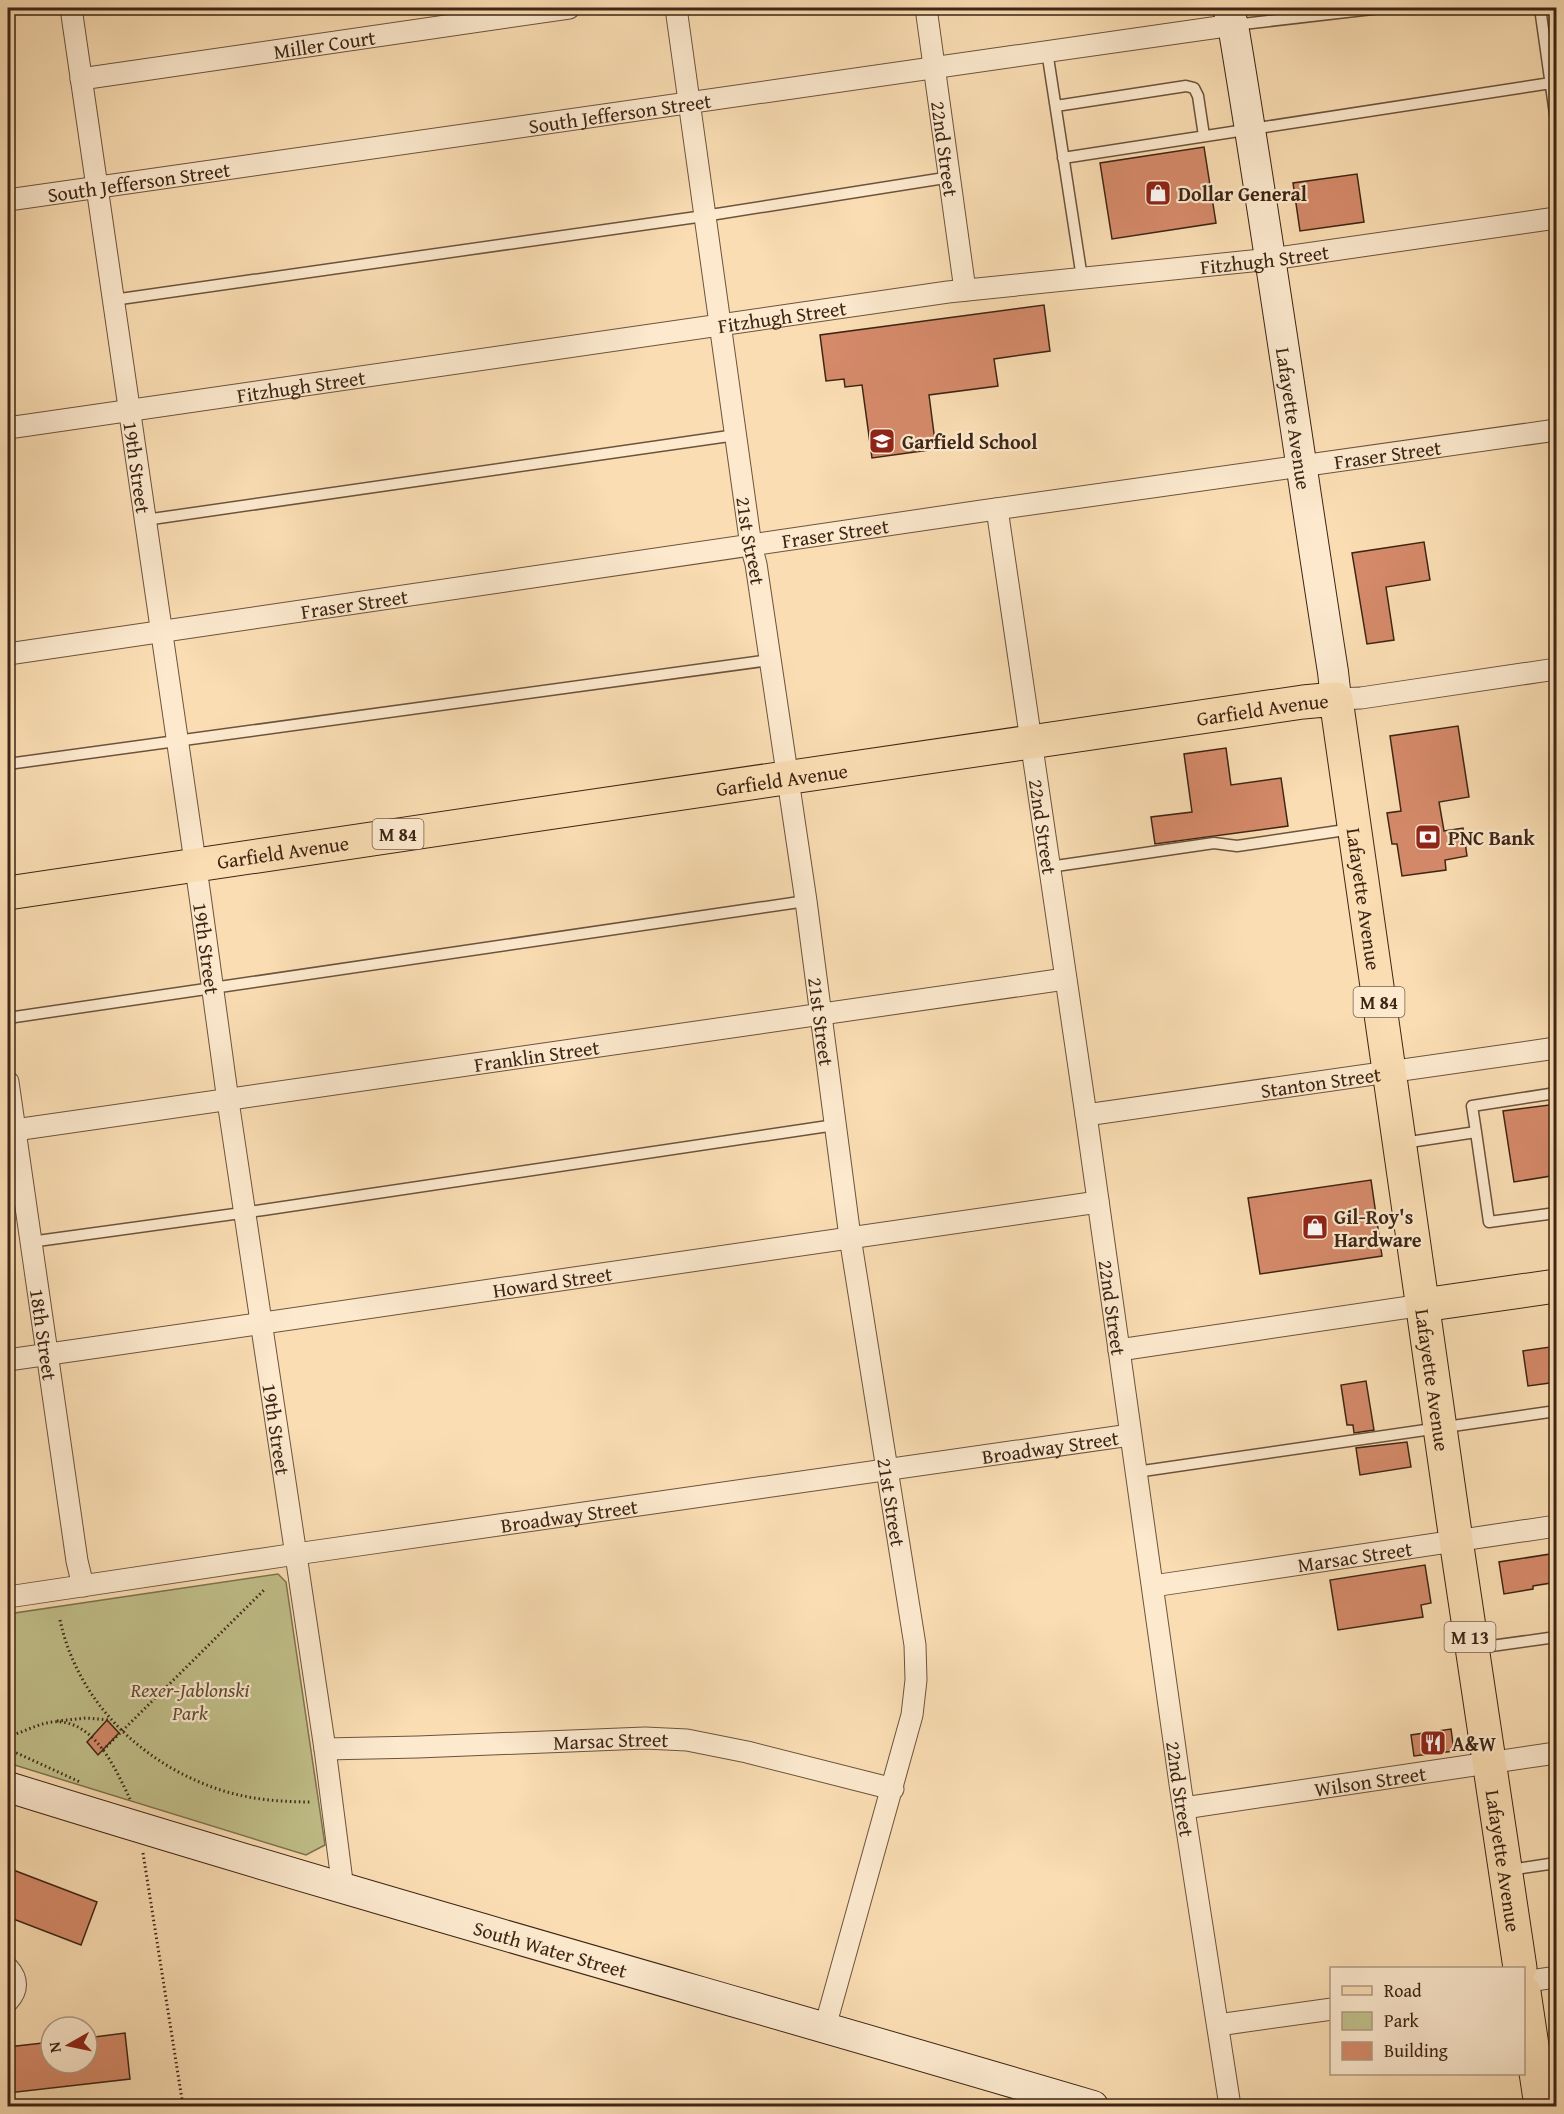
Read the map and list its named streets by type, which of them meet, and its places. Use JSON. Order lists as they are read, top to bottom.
{
  "streets": {
    "main road": [
      "Lafayette Avenue",
      "Garfield Avenue",
      "M 84",
      "M 13"
    ],
    "street": [
      "Miller Court",
      "South Jefferson Street",
      "22nd Street",
      "Fitzhugh Street",
      "Fraser Street",
      "19th Street",
      "21st Street",
      "Franklin Street",
      "Stanton Street",
      "Howard Street",
      "18th Street",
      "Broadway Street",
      "Marsac Street",
      "Wilson Street",
      "South Water Street"
    ]
  },
  "crossings": [
    ["Miller Court", "19th Street"],
    ["South Jefferson Street", "22nd Street"],
    ["South Jefferson Street", "Lafayette Avenue"],
    ["South Jefferson Street", "19th Street"],
    ["South Jefferson Street", "21st Street"],
    ["22nd Street", "Fitzhugh Street"],
    ["22nd Street", "Fraser Street"],
    ["22nd Street", "Garfield Avenue"],
    ["22nd Street", "Franklin Street"],
    ["22nd Street", "Stanton Street"],
    ["22nd Street", "Howard Street"],
    ["22nd Street", "Broadway Street"],
    ["22nd Street", "Marsac Street"],
    ["22nd Street", "Wilson Street"],
    ["Fitzhugh Street", "Lafayette Avenue"],
    ["Fitzhugh Street", "19th Street"],
    ["Fitzhugh Street", "21st Street"],
    ["Lafayette Avenue", "Fraser Street"],
    ["Lafayette Avenue", "Garfield Avenue"],
    ["Lafayette Avenue", "Stanton Street"],
    ["Lafayette Avenue", "Marsac Street"],
    ["Lafayette Avenue", "Wilson Street"],
    ["Fraser Street", "19th Street"],
    ["Fraser Street", "21st Street"],
    ["19th Street", "Garfield Avenue"],
    ["19th Street", "Franklin Street"],
    ["19th Street", "Howard Street"],
    ["19th Street", "Broadway Street"],
    ["19th Street", "Marsac Street"],
    ["19th Street", "South Water Street"],
    ["21st Street", "Garfield Avenue"],
    ["21st Street", "Franklin Street"],
    ["21st Street", "Howard Street"],
    ["21st Street", "Broadway Street"],
    ["21st Street", "Marsac Street"],
    ["21st Street", "South Water Street"],
    ["Franklin Street", "18th Street"],
    ["Howard Street", "18th Street"],
    ["18th Street", "Broadway Street"]
  ],
  "parks": ["Rexer-Jablonski Park"],
  "places": {
    "shop": ["Dollar General", "Gil-Roy's Hardware"],
    "school or university": ["Garfield School"],
    "bank": ["PNC Bank"],
    "restaurant": ["A&W"]
  },
  "legend": ["Road", "Park", "Building"],
  "north": "left"
}
